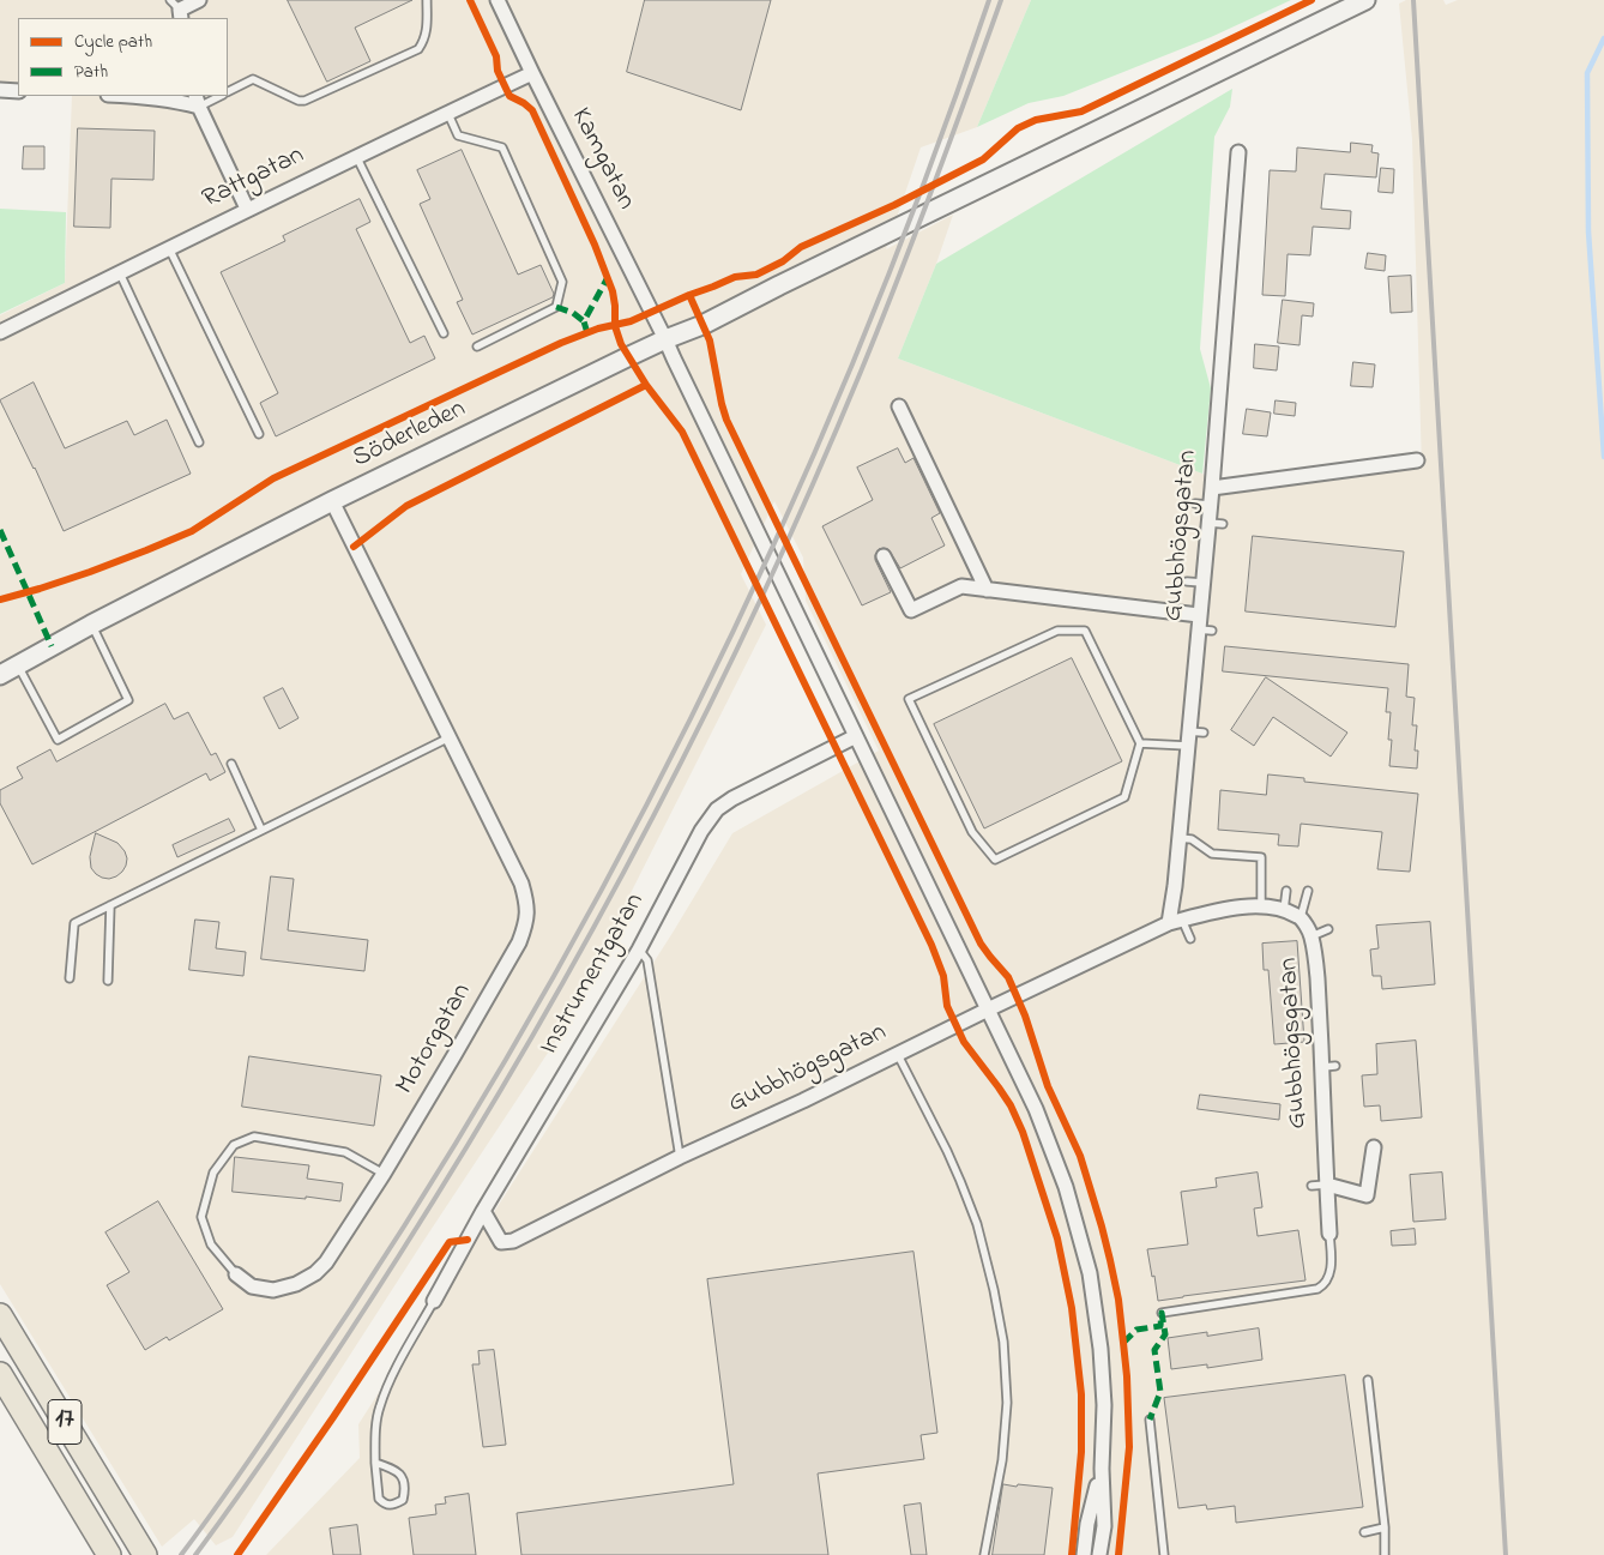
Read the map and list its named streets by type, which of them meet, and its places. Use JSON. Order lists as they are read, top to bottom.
{
  "streets": {
    "main road": ["17"],
    "street": [
      "Kamgatan",
      "Rattgatan",
      "Söderleden",
      "Gubbhögsgatan",
      "Instrumentgatan",
      "Motorgatan"
    ]
  },
  "crossings": [
    ["Kamgatan", "Rattgatan"],
    ["Kamgatan", "Söderleden"],
    ["Kamgatan", "Gubbhögsgatan"],
    ["Kamgatan", "Instrumentgatan"],
    ["Söderleden", "Motorgatan"],
    ["Gubbhögsgatan", "Instrumentgatan"]
  ],
  "legend": ["Cycle path", "Path"]
}
